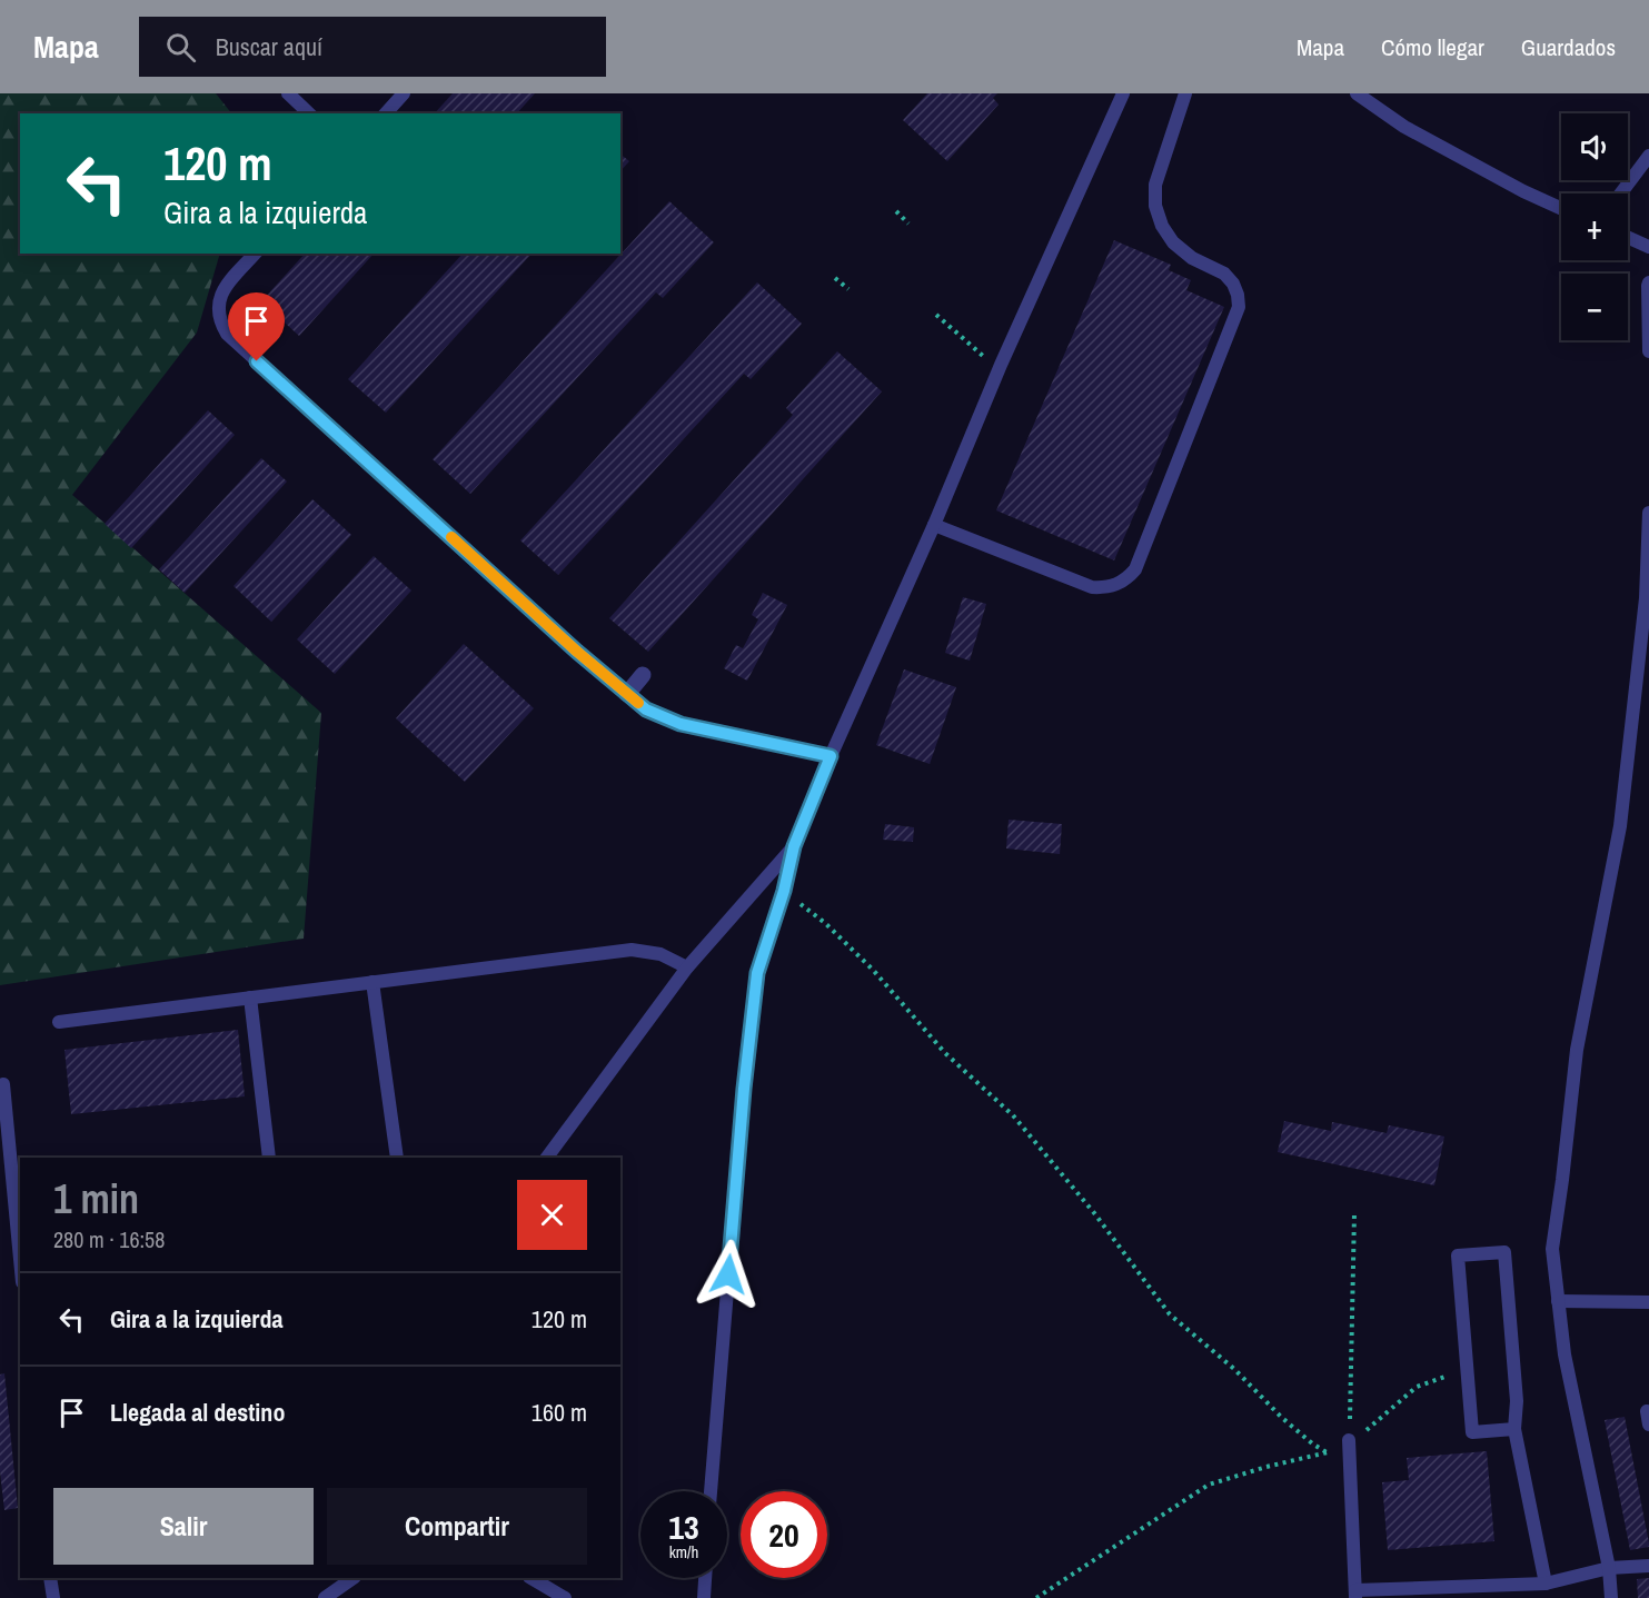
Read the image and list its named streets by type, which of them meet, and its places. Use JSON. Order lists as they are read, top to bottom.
{
  "page": {
    "header": "Mapa",
    "search": "Buscar aquí",
    "nav": ["Mapa", "Cómo llegar", "Guardados"],
    "map_buttons": ["+", "−"],
    "turn": ["120 m", "Gira a la izquierda"],
    "heading": ["1 min", "280 m · 16:58"],
    "list": [
      {
        "name": "Gira a la izquierda",
        "value": "120 m"
      },
      {
        "name": "Llegada al destino",
        "value": "160 m"
      }
    ],
    "buttons": ["Salir", "Compartir"],
    "speed": "13 km/h",
    "limit": "20"
  }
}
